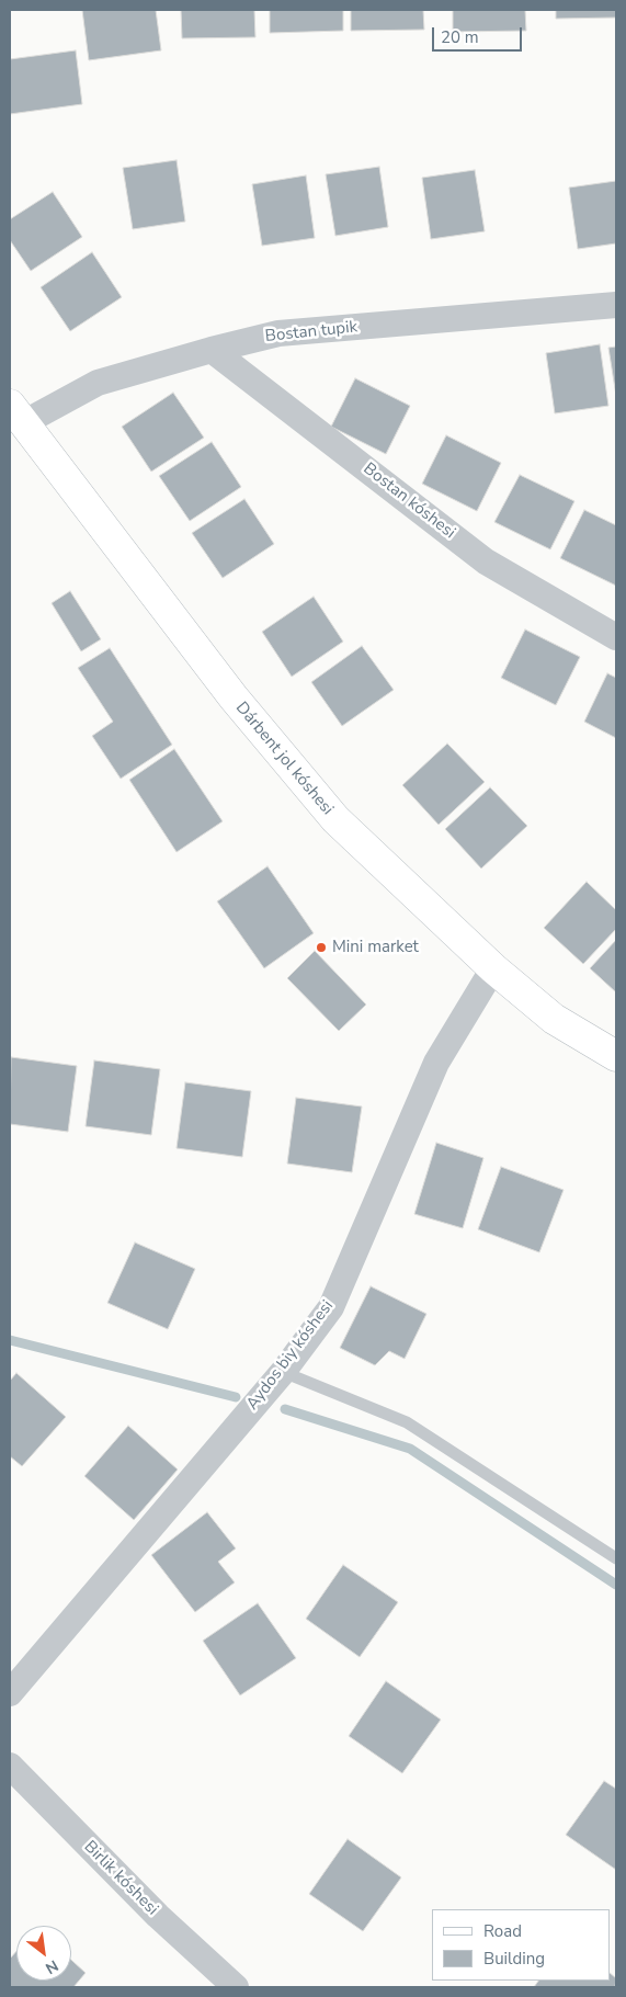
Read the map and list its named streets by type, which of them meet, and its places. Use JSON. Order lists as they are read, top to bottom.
{
  "streets": {
    "main road": ["Dárbent jol kóshesi"],
    "street": [
      "Bostan tupik",
      "Bostan kóshesi",
      "Aydos biy kóshesi",
      "Birlik kóshesi"
    ]
  },
  "crossings": [
    ["Bostan tupik", "Bostan kóshesi"],
    ["Bostan tupik", "Dárbent jol kóshesi"],
    ["Dárbent jol kóshesi", "Aydos biy kóshesi"]
  ],
  "places": ["Mini market"],
  "legend": ["Road", "Building"],
  "scale_bar": "20 m",
  "north": "bottom right"
}
